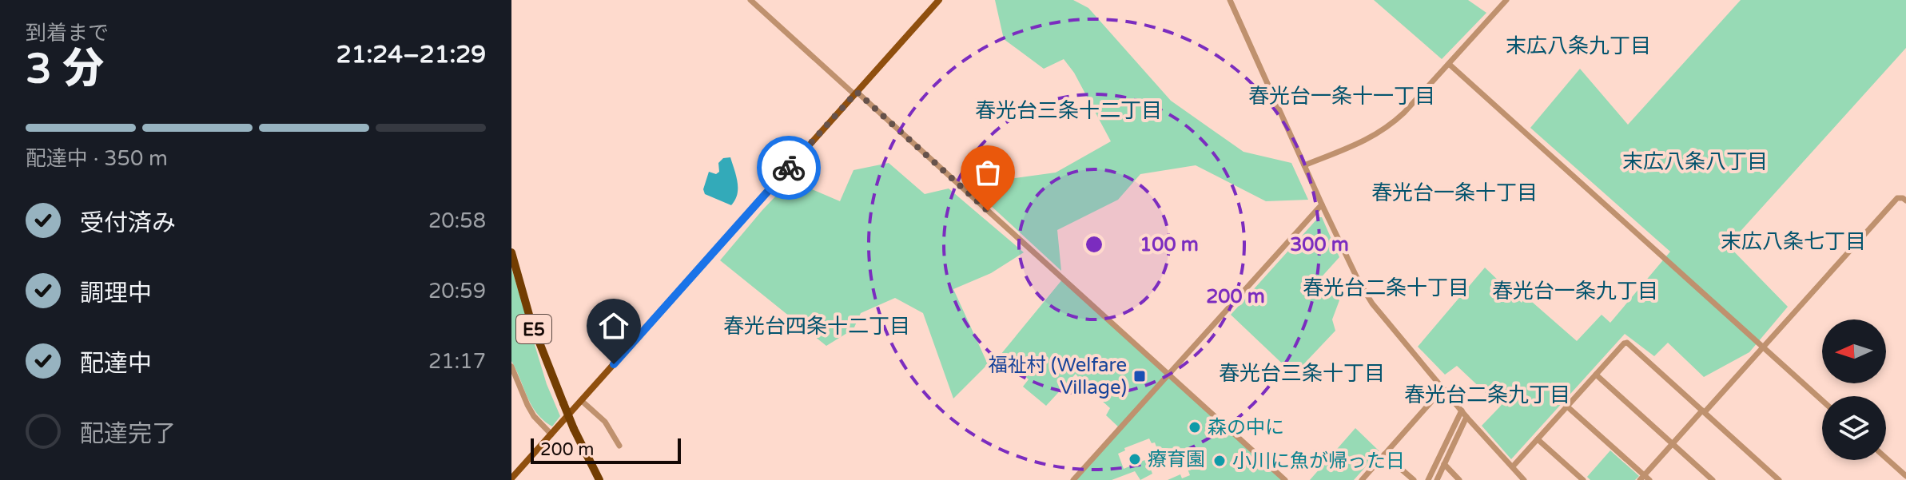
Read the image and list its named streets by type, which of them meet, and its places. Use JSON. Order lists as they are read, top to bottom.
{
  "streets": {
    "highway": ["E5"]
  },
  "districts": [
    "末広八条九丁目",
    "春光台一条十一丁目",
    "春光台三条十二丁目",
    "末広八条八丁目",
    "春光台一条十丁目",
    "末広八条七丁目",
    "春光台二条十丁目",
    "春光台一条九丁目",
    "春光台四条十二丁目",
    "春光台三条十丁目",
    "春光台二条九丁目"
  ],
  "places": {
    "transit": ["福祉村 (Welfare Village)"],
    "other": ["森の中に", "療育園", "小川に魚が帰った日"]
  },
  "scale_bar": "200 m",
  "north": "left",
  "page": {
    "heading": ["3 分", "到着まで", "21:24–21:29"],
    "bar": "配達中 · 350 m",
    "list": [
      ["受付済み", "20:58"],
      ["調理中", "20:59"],
      ["配達中", "21:17"],
      "配達完了"
    ],
    "scale": "200 m"
  },
  "rings": ["100 m", "300 m", "200 m"]
}
